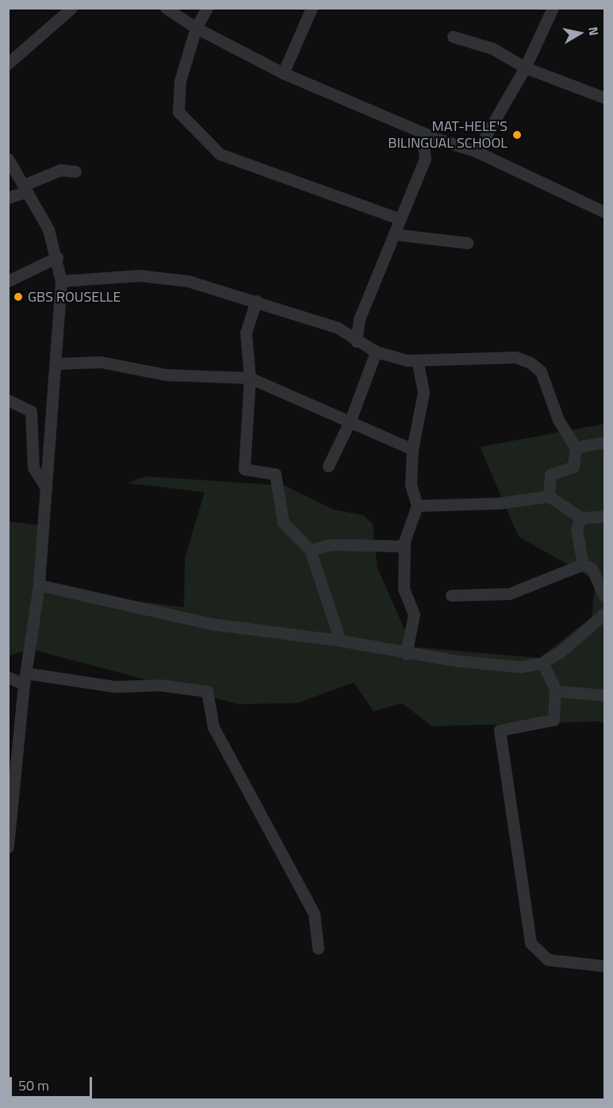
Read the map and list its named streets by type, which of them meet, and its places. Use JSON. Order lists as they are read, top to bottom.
{
  "places": ["MAT-HELE'S BILINGUAL SCHOOL", "GBS ROUSELLE"],
  "scale_bar": "50 m",
  "north": "right"
}
